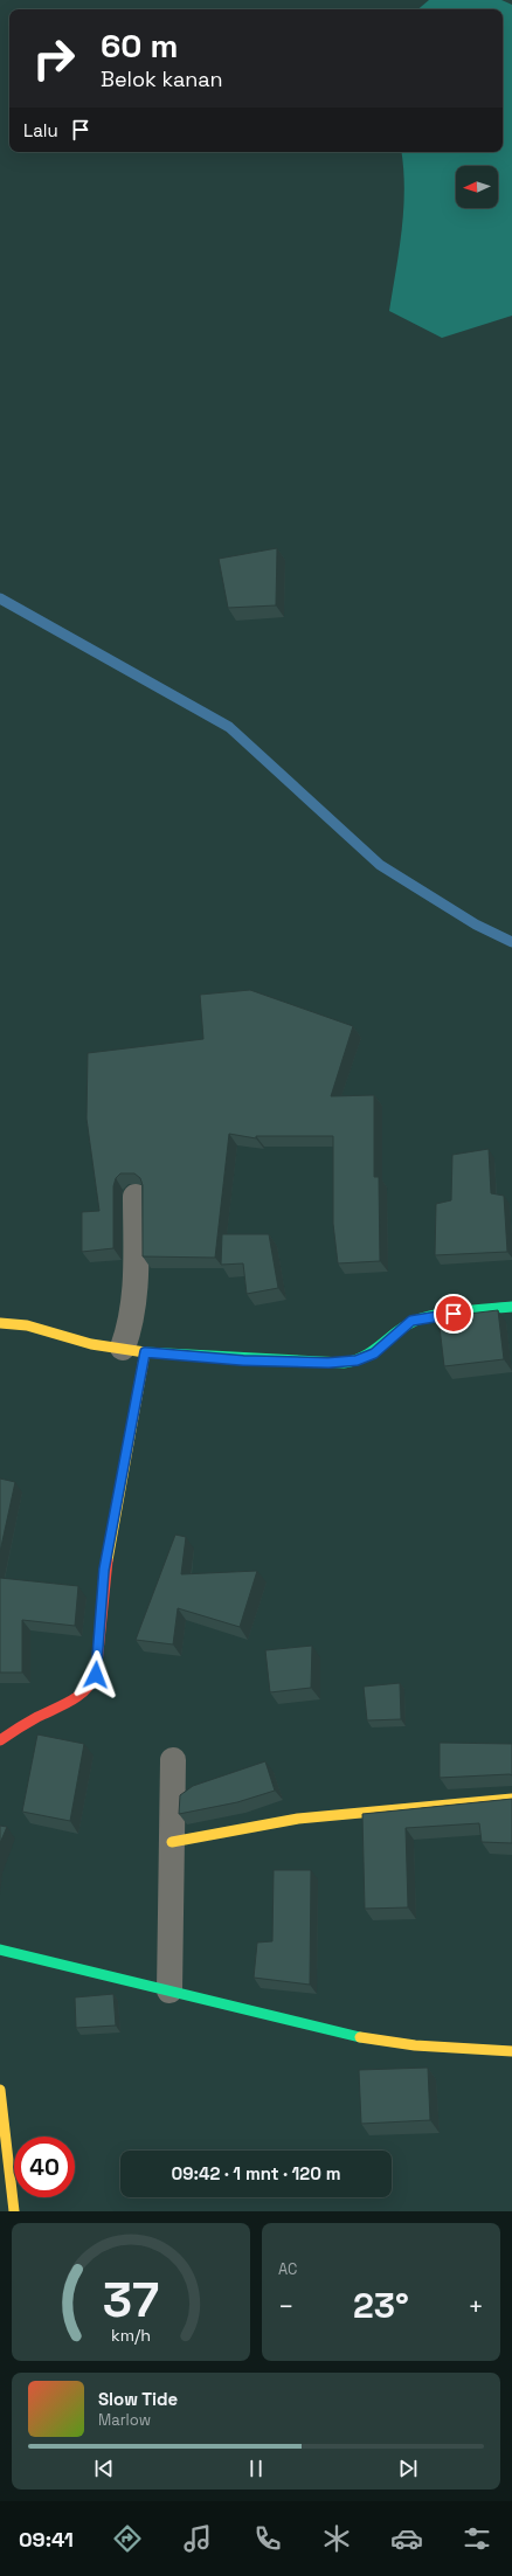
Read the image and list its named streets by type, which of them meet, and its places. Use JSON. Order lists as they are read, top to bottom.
{
  "north": "left",
  "page": {
    "turn": ["60 m", "Belok kanan"],
    "then": "Lalu",
    "limit": "40",
    "trip": "09:42 · 1 mnt · 120 m",
    "tile": "AC",
    "heat": ["−", "23°", "+"],
    "song": ["Slow Tide", "Marlow"],
    "tabs": "09:41",
    "gauge": ["37", "km/h"]
  }
}
